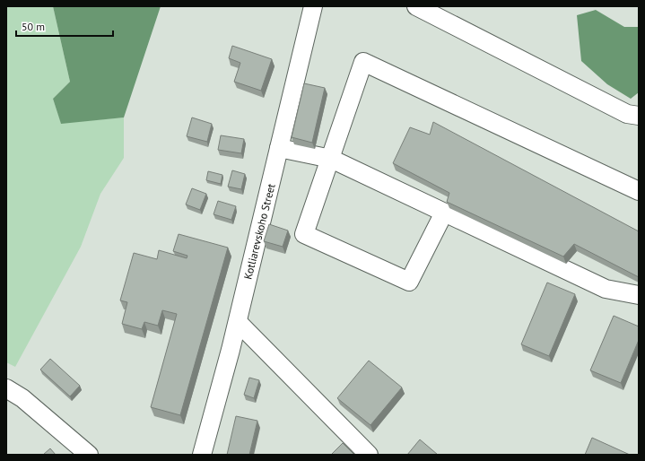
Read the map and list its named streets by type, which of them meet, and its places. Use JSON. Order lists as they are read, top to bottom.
{
  "streets": {
    "street": ["Kotliarevskoho Street"]
  },
  "scale_bar": "50 m"
}
